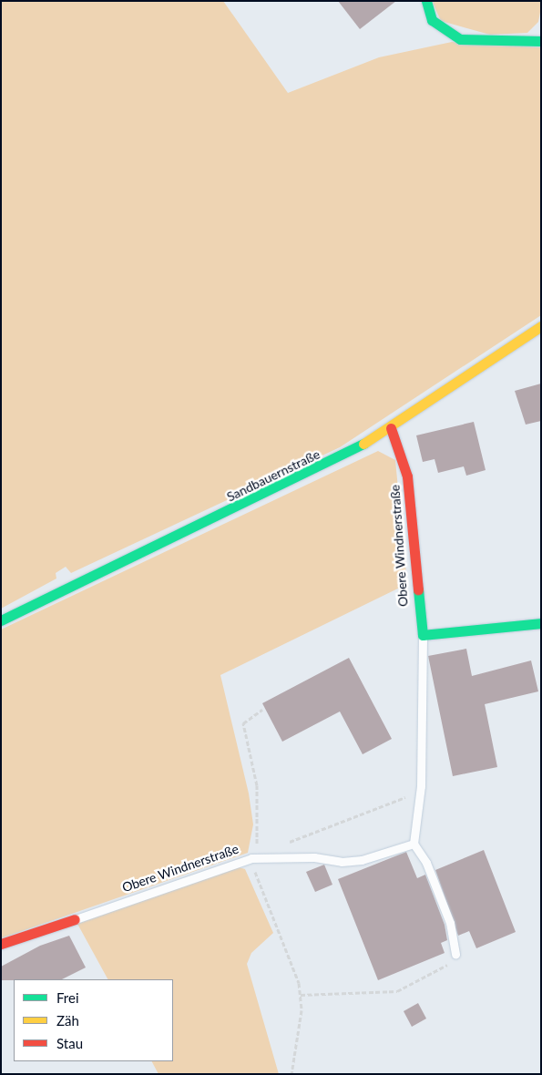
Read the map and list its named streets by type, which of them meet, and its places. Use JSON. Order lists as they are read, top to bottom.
{
  "streets": {
    "street": ["Sandbauernstraße", "Obere Windnerstraße"]
  },
  "crossings": [
    ["Sandbauernstraße", "Obere Windnerstraße"]
  ],
  "legend": ["Frei", "Zäh", "Stau"]
}
